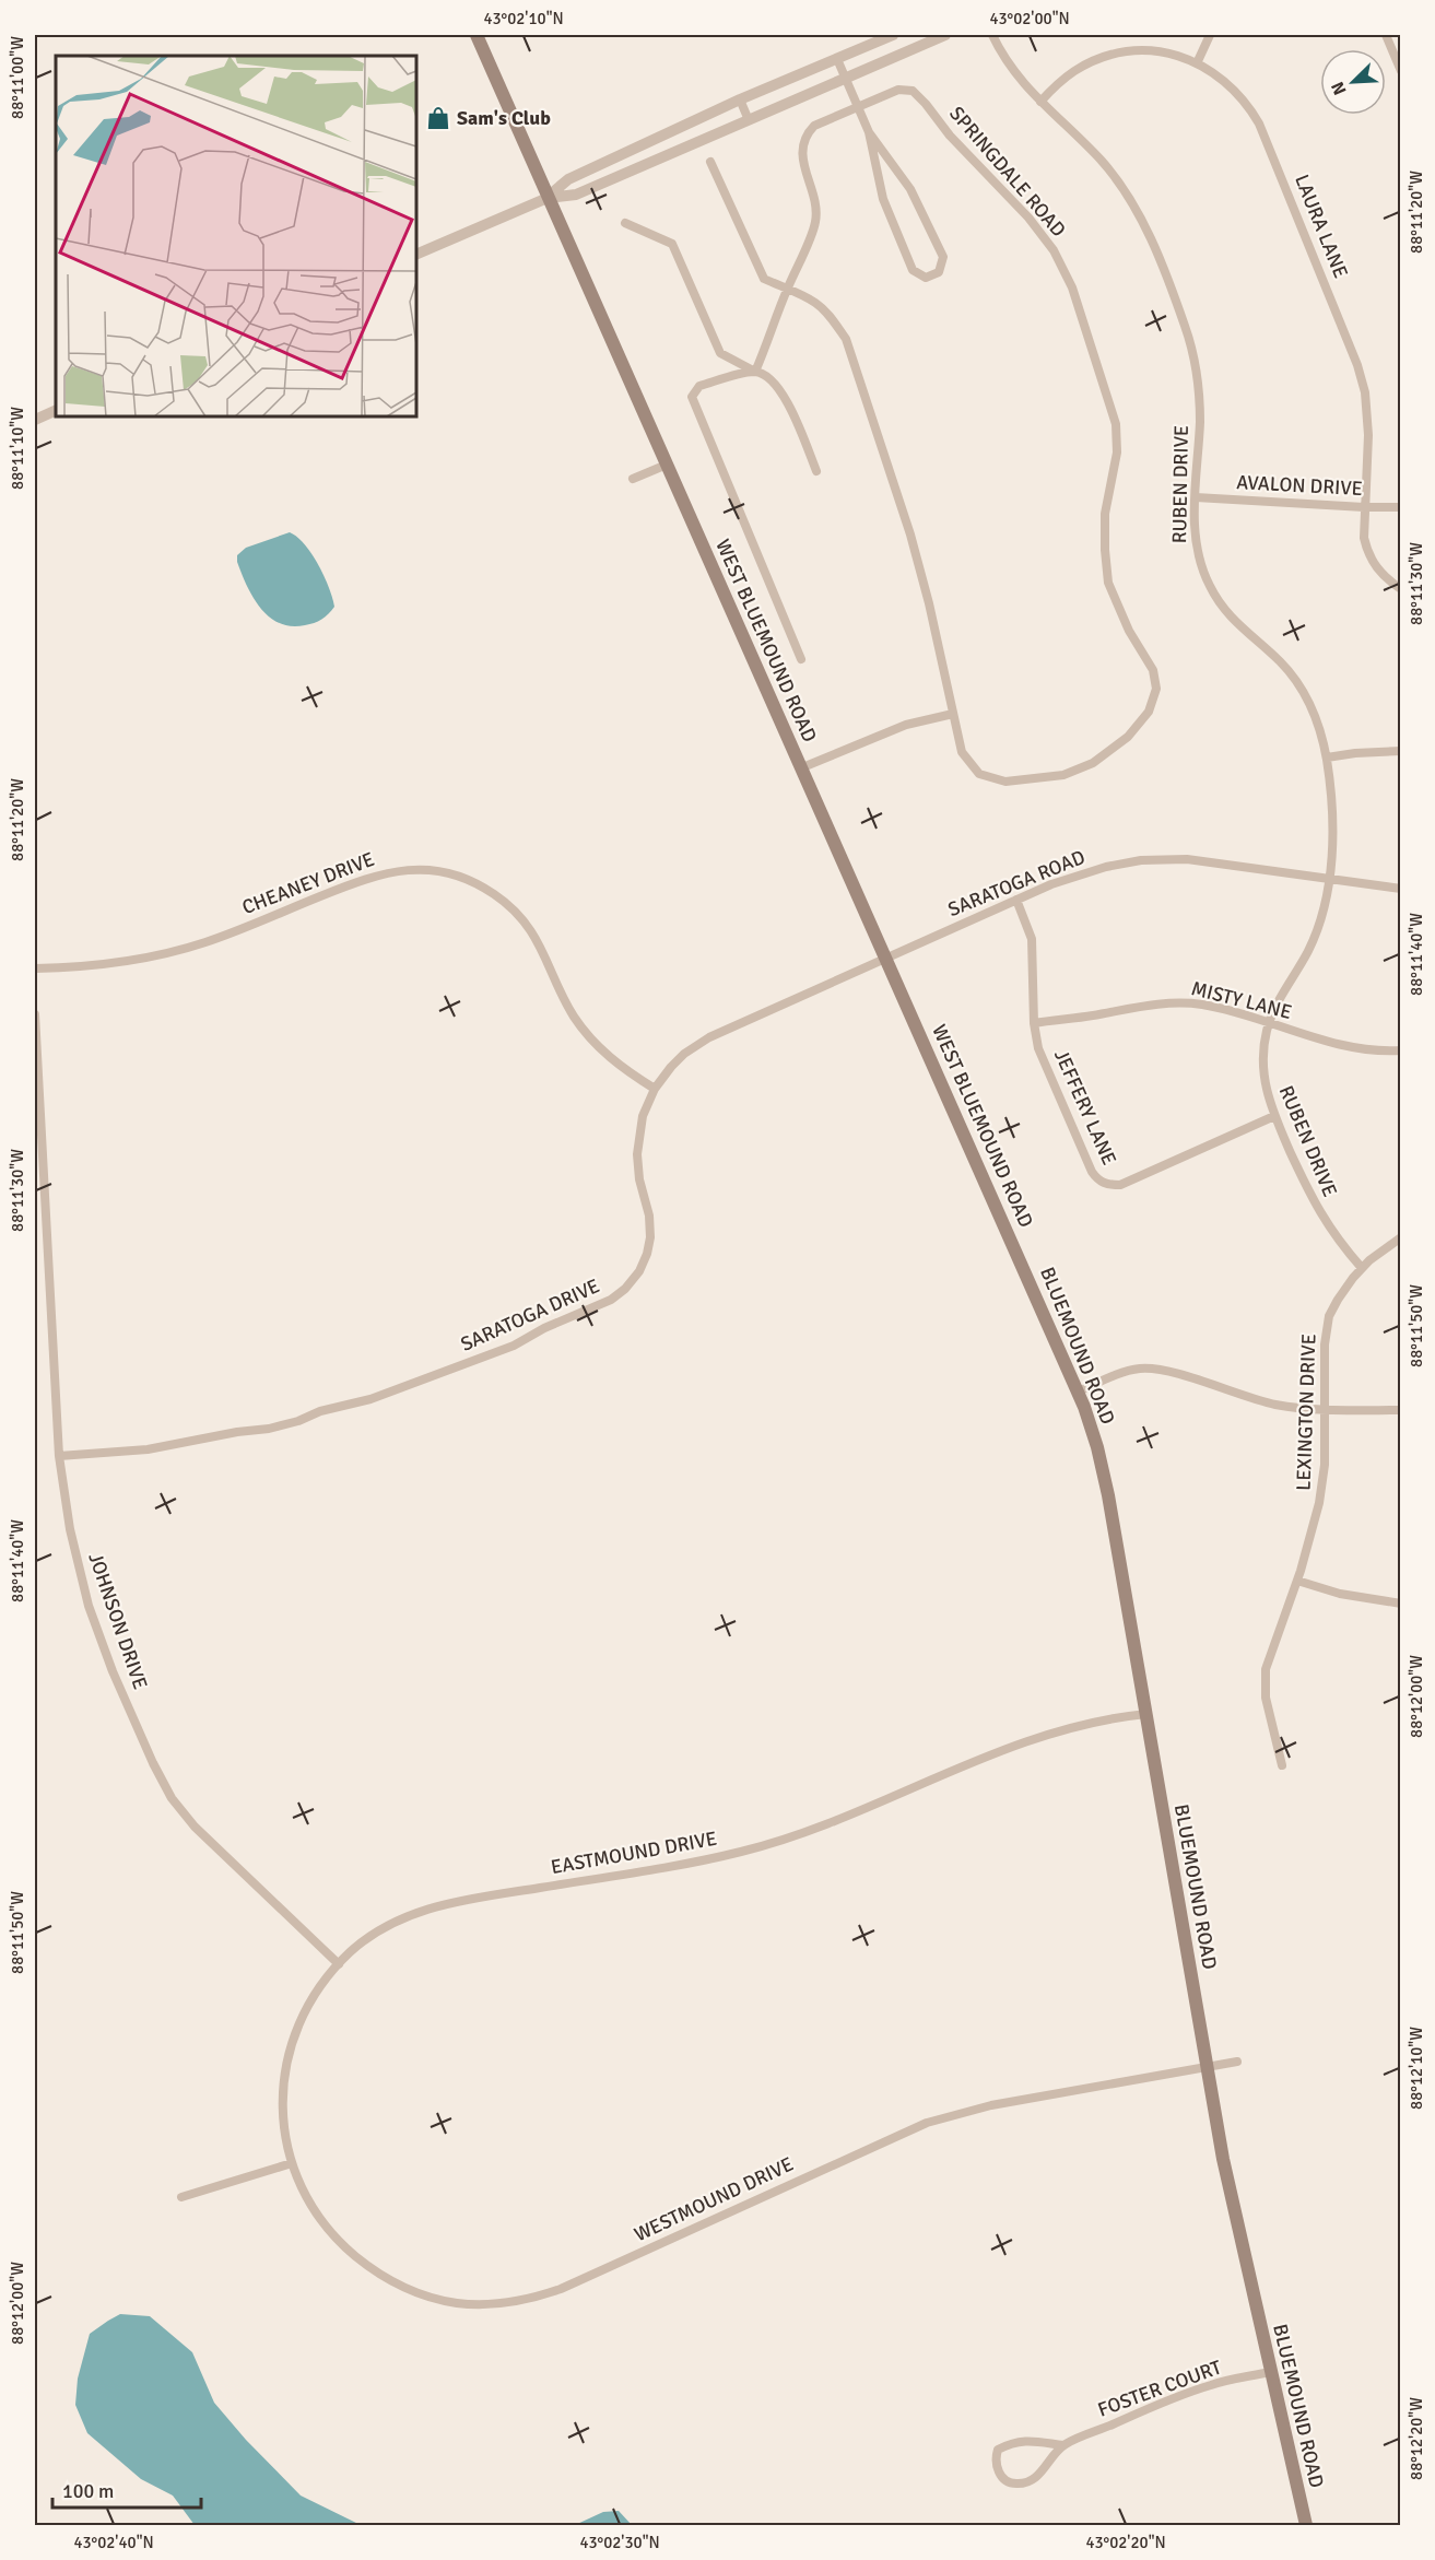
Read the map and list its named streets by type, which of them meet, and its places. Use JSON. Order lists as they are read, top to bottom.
{
  "streets": {
    "main road": ["WEST BLUEMOUND ROAD", "BLUEMOUND ROAD"],
    "street": [
      "SPRINGDALE ROAD",
      "LAURA LANE",
      "RUBEN DRIVE",
      "AVALON DRIVE",
      "CHEANEY DRIVE",
      "SARATOGA ROAD",
      "MISTY LANE",
      "JEFFERY LANE",
      "SARATOGA DRIVE",
      "LEXINGTON DRIVE",
      "JOHNSON DRIVE",
      "EASTMOUND DRIVE",
      "WESTMOUND DRIVE",
      "FOSTER COURT"
    ]
  },
  "crossings": [
    ["LAURA LANE", "RUBEN DRIVE"],
    ["LAURA LANE", "AVALON DRIVE"],
    ["RUBEN DRIVE", "AVALON DRIVE"],
    ["RUBEN DRIVE", "SARATOGA ROAD"],
    ["RUBEN DRIVE", "MISTY LANE"],
    ["RUBEN DRIVE", "JEFFERY LANE"],
    ["RUBEN DRIVE", "LEXINGTON DRIVE"],
    ["WEST BLUEMOUND ROAD", "SARATOGA ROAD"],
    ["WEST BLUEMOUND ROAD", "SARATOGA DRIVE"],
    ["WEST BLUEMOUND ROAD", "BLUEMOUND ROAD"],
    ["CHEANEY DRIVE", "SARATOGA DRIVE"],
    ["SARATOGA ROAD", "JEFFERY LANE"],
    ["SARATOGA ROAD", "SARATOGA DRIVE"],
    ["MISTY LANE", "JEFFERY LANE"],
    ["SARATOGA DRIVE", "JOHNSON DRIVE"],
    ["BLUEMOUND ROAD", "EASTMOUND DRIVE"],
    ["BLUEMOUND ROAD", "WESTMOUND DRIVE"],
    ["BLUEMOUND ROAD", "FOSTER COURT"],
    ["JOHNSON DRIVE", "EASTMOUND DRIVE"],
    ["EASTMOUND DRIVE", "WESTMOUND DRIVE"]
  ],
  "places": {
    "shop": ["Sam's Club"]
  },
  "scale_bar": "100 m",
  "north": "bottom left",
  "coordinates": [
    "43°02'10\"N",
    "43°02'00\"N",
    "88°11'00\"W",
    "88°11'20\"W",
    "88°11'10\"W",
    "88°11'30\"W",
    "88°11'40\"W",
    "88°11'50\"W",
    "88°12'00\"W",
    "88°12'10\"W",
    "88°12'20\"W",
    "43°02'40\"N",
    "43°02'30\"N",
    "43°02'20\"N"
  ]
}
